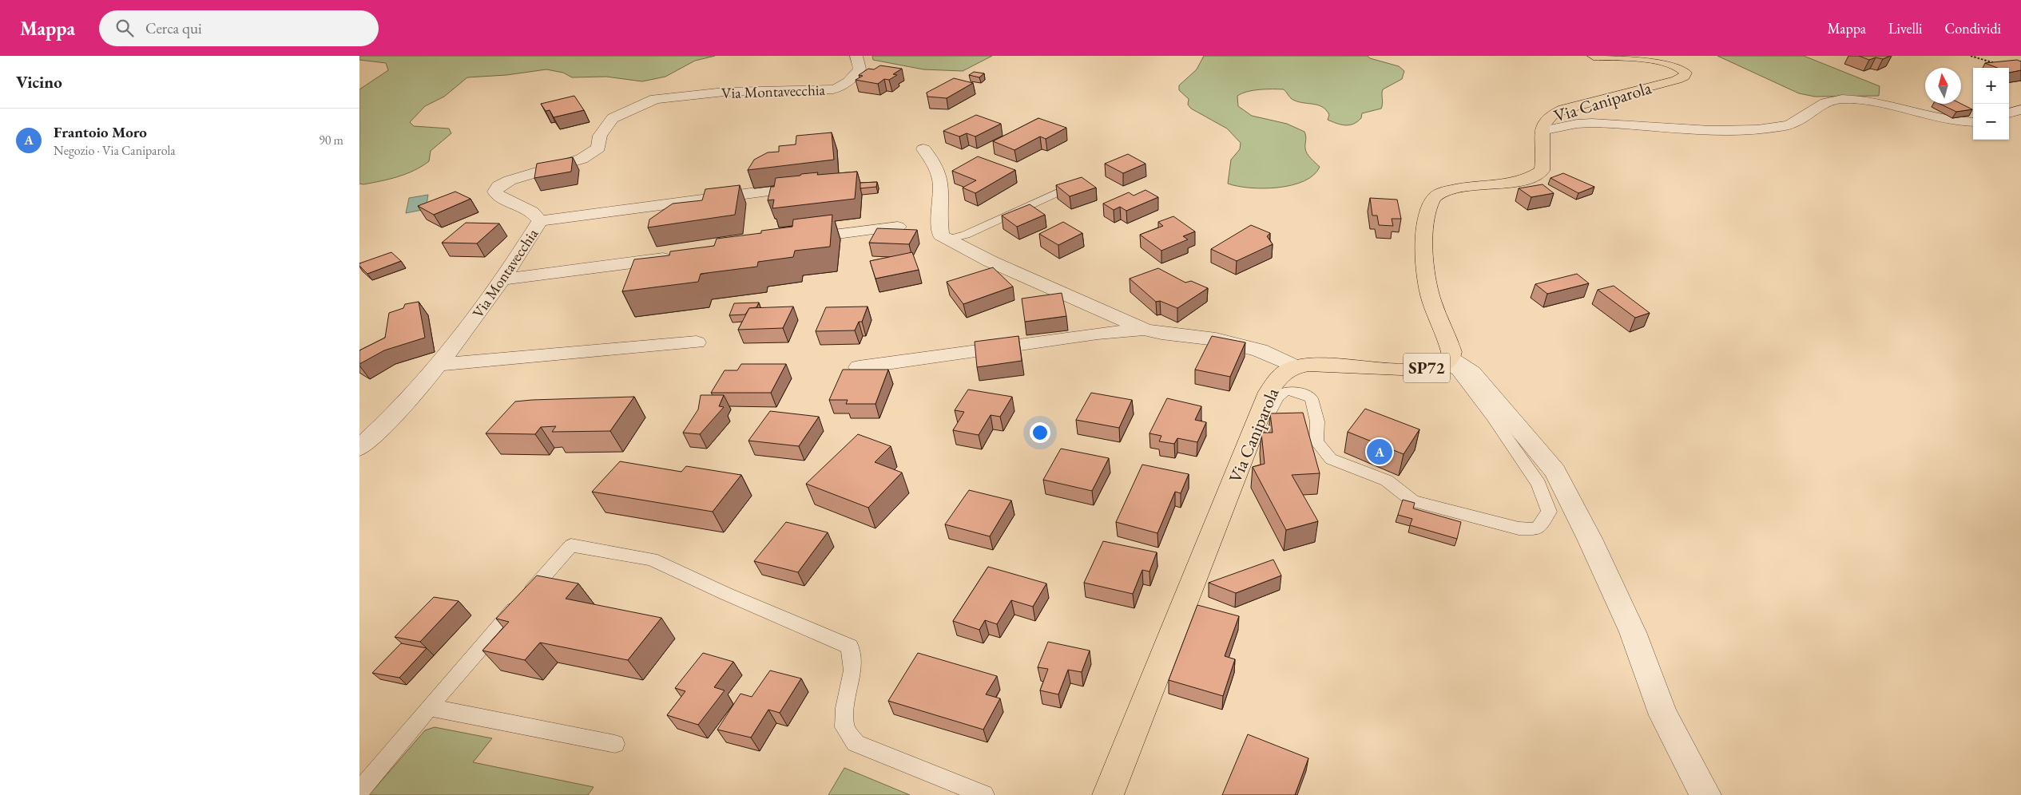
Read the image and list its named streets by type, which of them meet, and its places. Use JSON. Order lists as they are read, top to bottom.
{
  "streets": {
    "main road": ["Via Caniparola", "SP72"],
    "street": ["Via Montavecchia"]
  },
  "crossings": [
    ["Via Caniparola", "SP72"]
  ],
  "north": "top",
  "page": {
    "header": "Mappa",
    "search": "Cerca qui",
    "nav": ["Mappa", "Livelli", "Condividi"],
    "heading": "Vicino",
    "map_buttons": ["+", "−"],
    "list": [
      {
        "mark": "A",
        "name": "Frantoio Moro",
        "note": "Negozio · Via Caniparola",
        "value": "90 m"
      }
    ],
    "pins": "A"
  }
}
